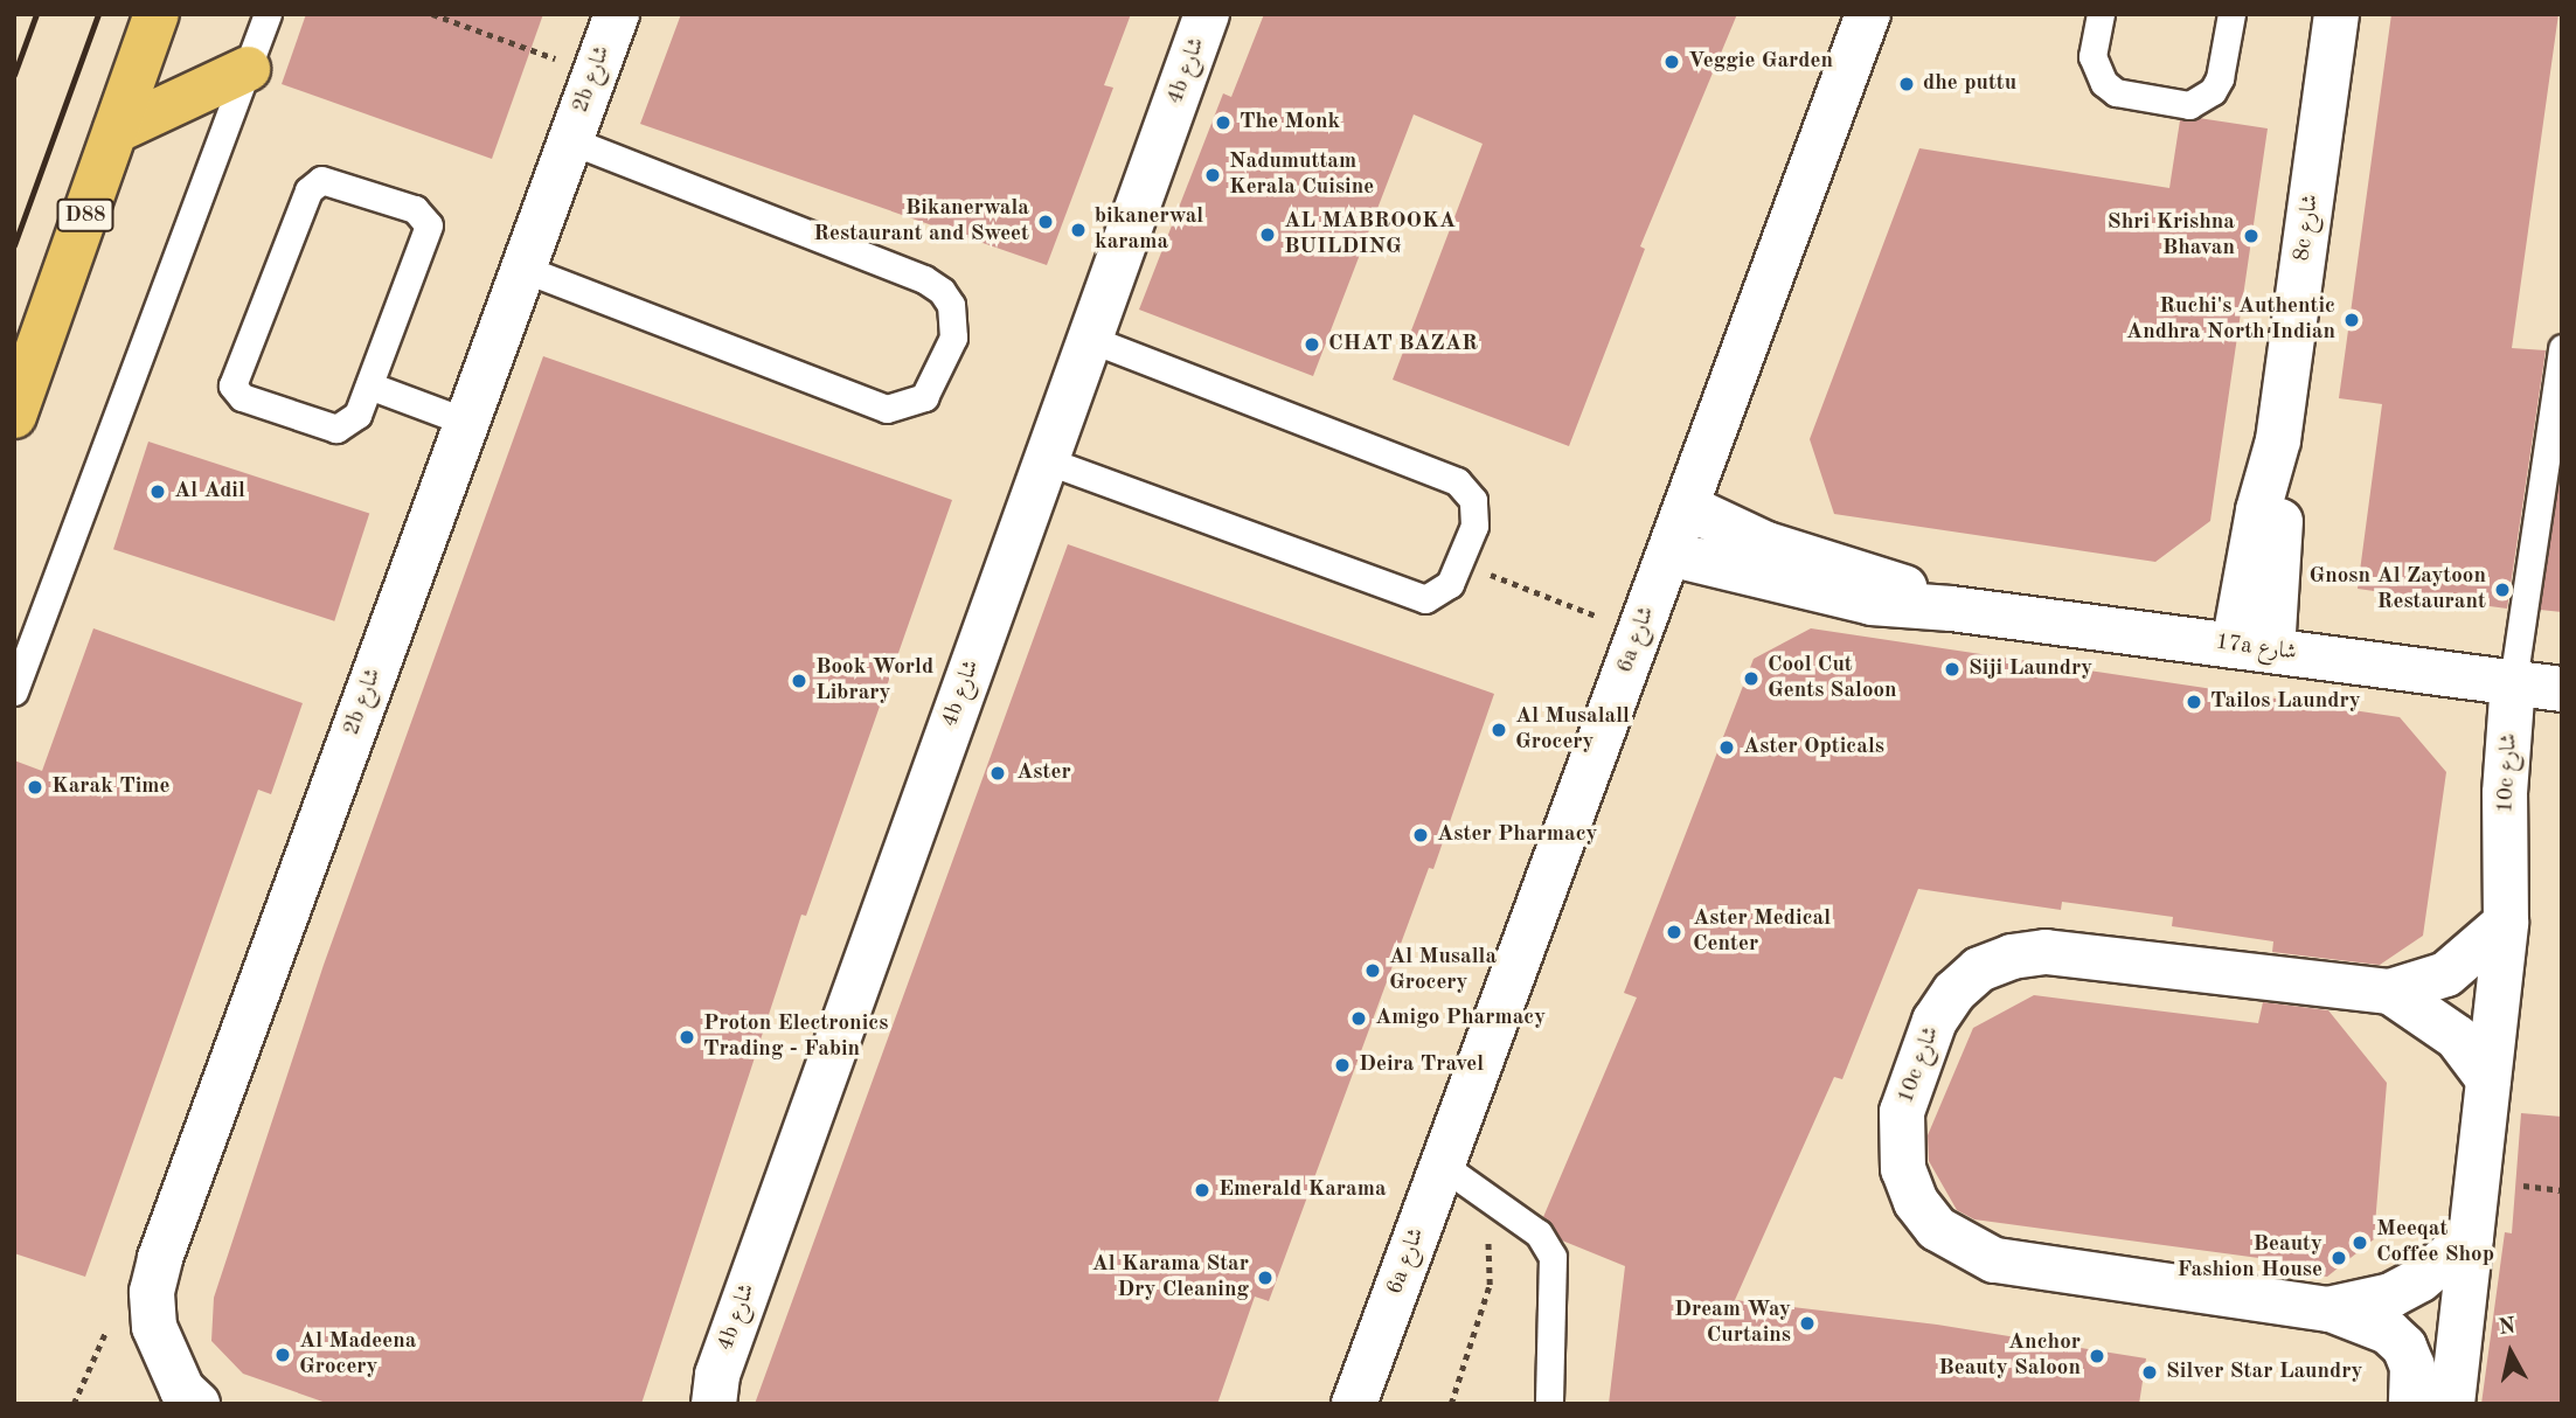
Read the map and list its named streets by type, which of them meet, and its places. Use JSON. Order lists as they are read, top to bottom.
{
  "streets": {
    "main road": ["D88"],
    "street": [
      "4b شارع",
      "2b شارع",
      "8c شارع",
      "6a شارع",
      "17a شارع",
      "10c شارع"
    ]
  },
  "crossings": [
    ["8c شارع", "17a شارع"],
    ["6a شارع", "17a شارع"],
    ["17a شارع", "10c شارع"]
  ],
  "places": [
    "Veggie Garden",
    "dhe puttu",
    "The Monk",
    "Nadumuttam Kerala Cuisine",
    "Bikanerwala Restaurant and Sweet",
    "bikanerwal karama",
    "AL MABROOKA BUILDING",
    "Shri Krishna Bhavan",
    "Ruchi's Authentic Andhra North Indian",
    "CHAT BAZAR",
    "Al Adil",
    "Gnosn Al Zaytoon Restaurant",
    "Siji Laundry",
    "Cool Cut Gents Saloon",
    "Book World Library",
    "Tailos Laundry",
    "Al Musalall Grocery",
    "Aster Opticals",
    "Aster",
    "Karak Time",
    "Aster Pharmacy",
    "Aster Medical Center",
    "Al Musalla Grocery",
    "Amigo Pharmacy",
    "Proton Electronics Trading - Fabin",
    "Deira Travel",
    "Emerald Karama",
    "Meeqat Coffee Shop",
    "Beauty Fashion House",
    "Al Karama Star Dry Cleaning",
    "Dream Way Curtains",
    "Al Madeena Grocery",
    "Anchor Beauty Saloon",
    "Silver Star Laundry"
  ],
  "north": "top"
}
